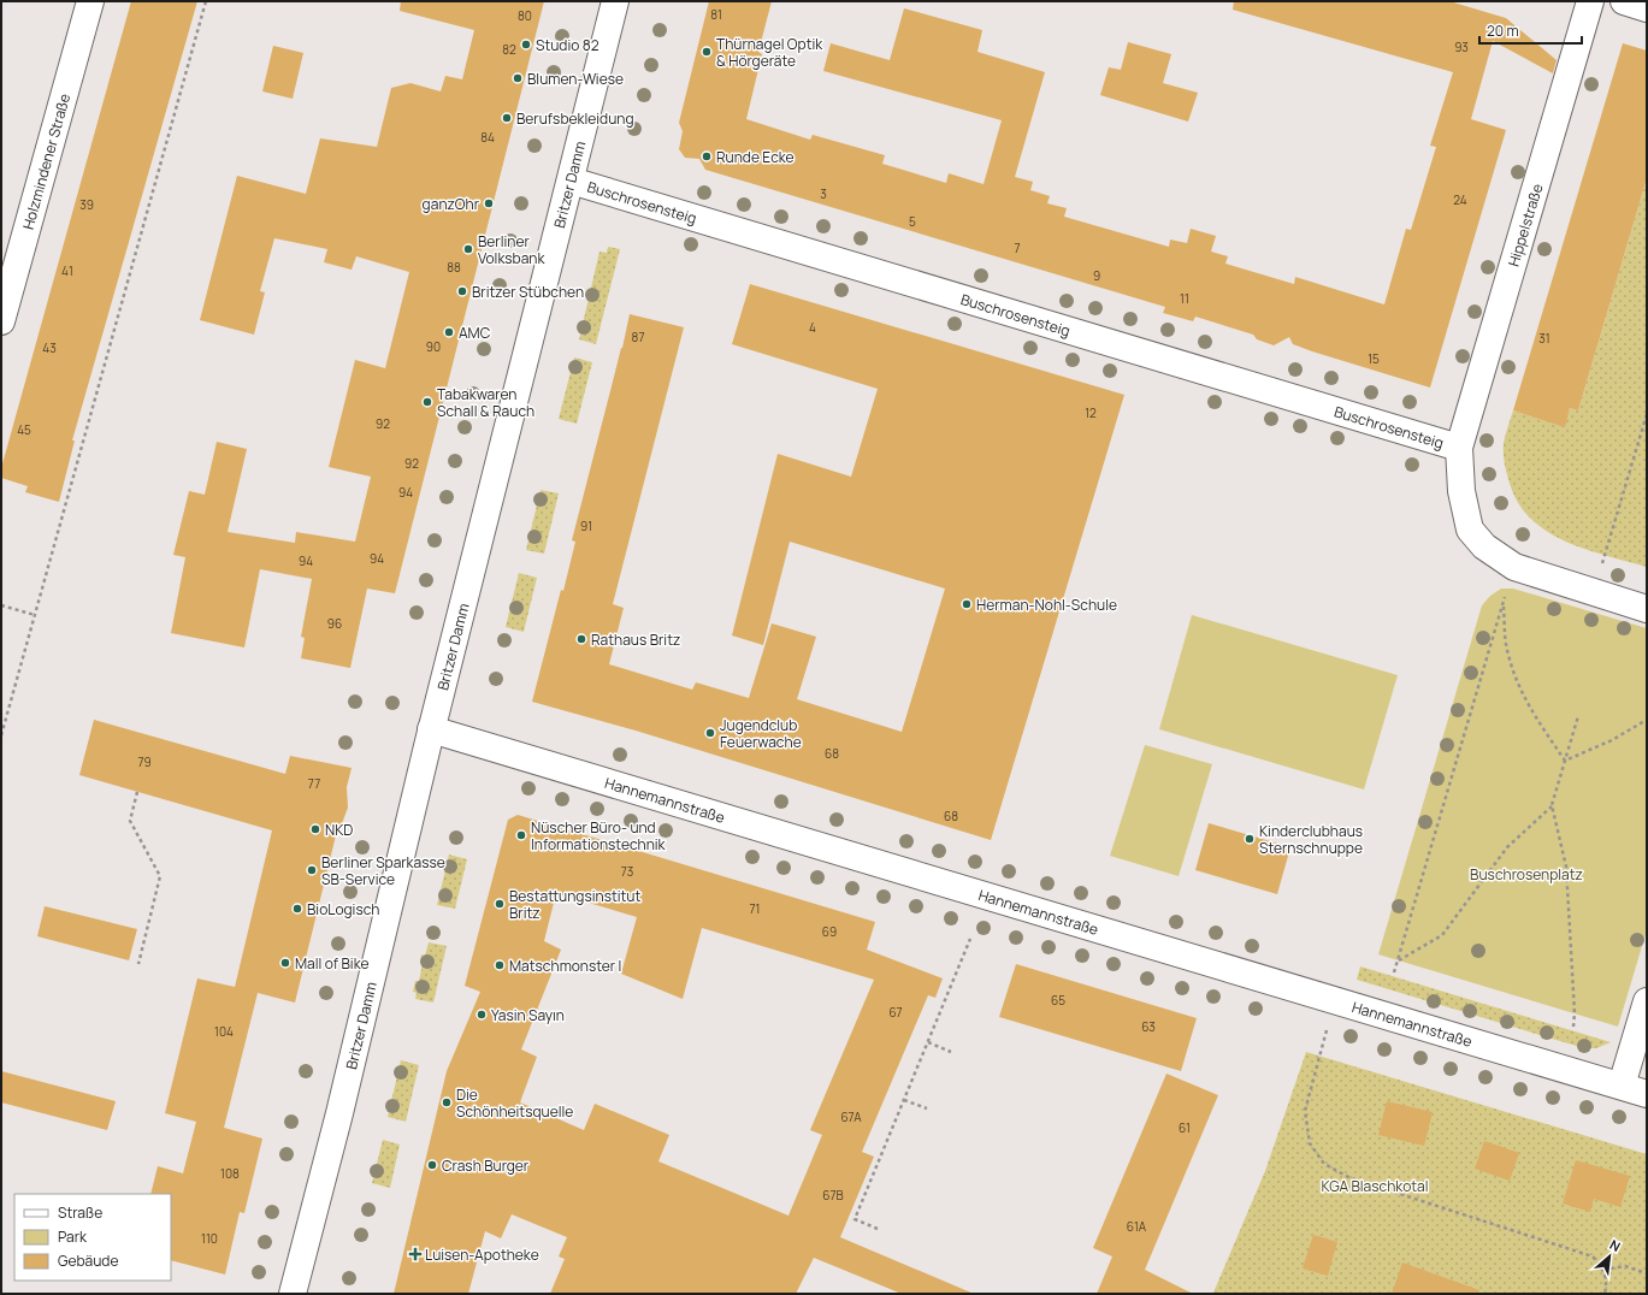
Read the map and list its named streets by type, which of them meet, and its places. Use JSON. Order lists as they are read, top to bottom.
{
  "streets": {
    "street": [
      "Holzmindener Straße",
      "Britzer Damm",
      "Buschrosensteig",
      "Hippelstraße",
      "Hannemannstraße"
    ]
  },
  "crossings": [
    ["Britzer Damm", "Buschrosensteig"],
    ["Britzer Damm", "Hannemannstraße"],
    ["Buschrosensteig", "Hippelstraße"]
  ],
  "parks": ["Buschrosenplatz", "KGA Blaschkotal"],
  "places": {
    "other": [
      "Studio 82",
      "Thürnagel Optik & Hörgeräte",
      "Blumen-Wiese",
      "Berufsbekleidung",
      "Runde Ecke",
      "ganzOhr",
      "Berliner Volksbank",
      "Britzer Stübchen",
      "AMC",
      "Tabakwaren Schall & Rauch",
      "Herman-Nohl-Schule",
      "Rathaus Britz",
      "Jugendclub Feuerwache",
      "NKD",
      "Nüscher Büro- und Informationstechnik",
      "Kinderclubhaus Sternschnuppe",
      "Berliner Sparkasse SB-Service",
      "Bestattungsinstitut Britz",
      "BioLogisch",
      "Mall of Bike",
      "Matschmonster I",
      "Yasin Sayın",
      "Die Schönheitsquelle",
      "Crash Burger"
    ],
    "health": ["Luisen-Apotheke"]
  },
  "house_numbers": [
    "81",
    "80",
    "93",
    "82",
    "84",
    "3",
    "24",
    "39",
    "5",
    "7",
    "88",
    "41",
    "9",
    "11",
    "4",
    "87",
    "31",
    "90",
    "43",
    "15",
    "12",
    "92",
    "45",
    "92",
    "94",
    "91",
    "94",
    "94",
    "96",
    "68",
    "79",
    "77",
    "68",
    "73",
    "71",
    "69",
    "65",
    "67",
    "63",
    "104",
    "67A",
    "61",
    "108",
    "67B",
    "61A",
    "110"
  ],
  "legend": ["Straße", "Park", "Gebäude"],
  "scale_bar": "20 m",
  "north": "top right"
}
